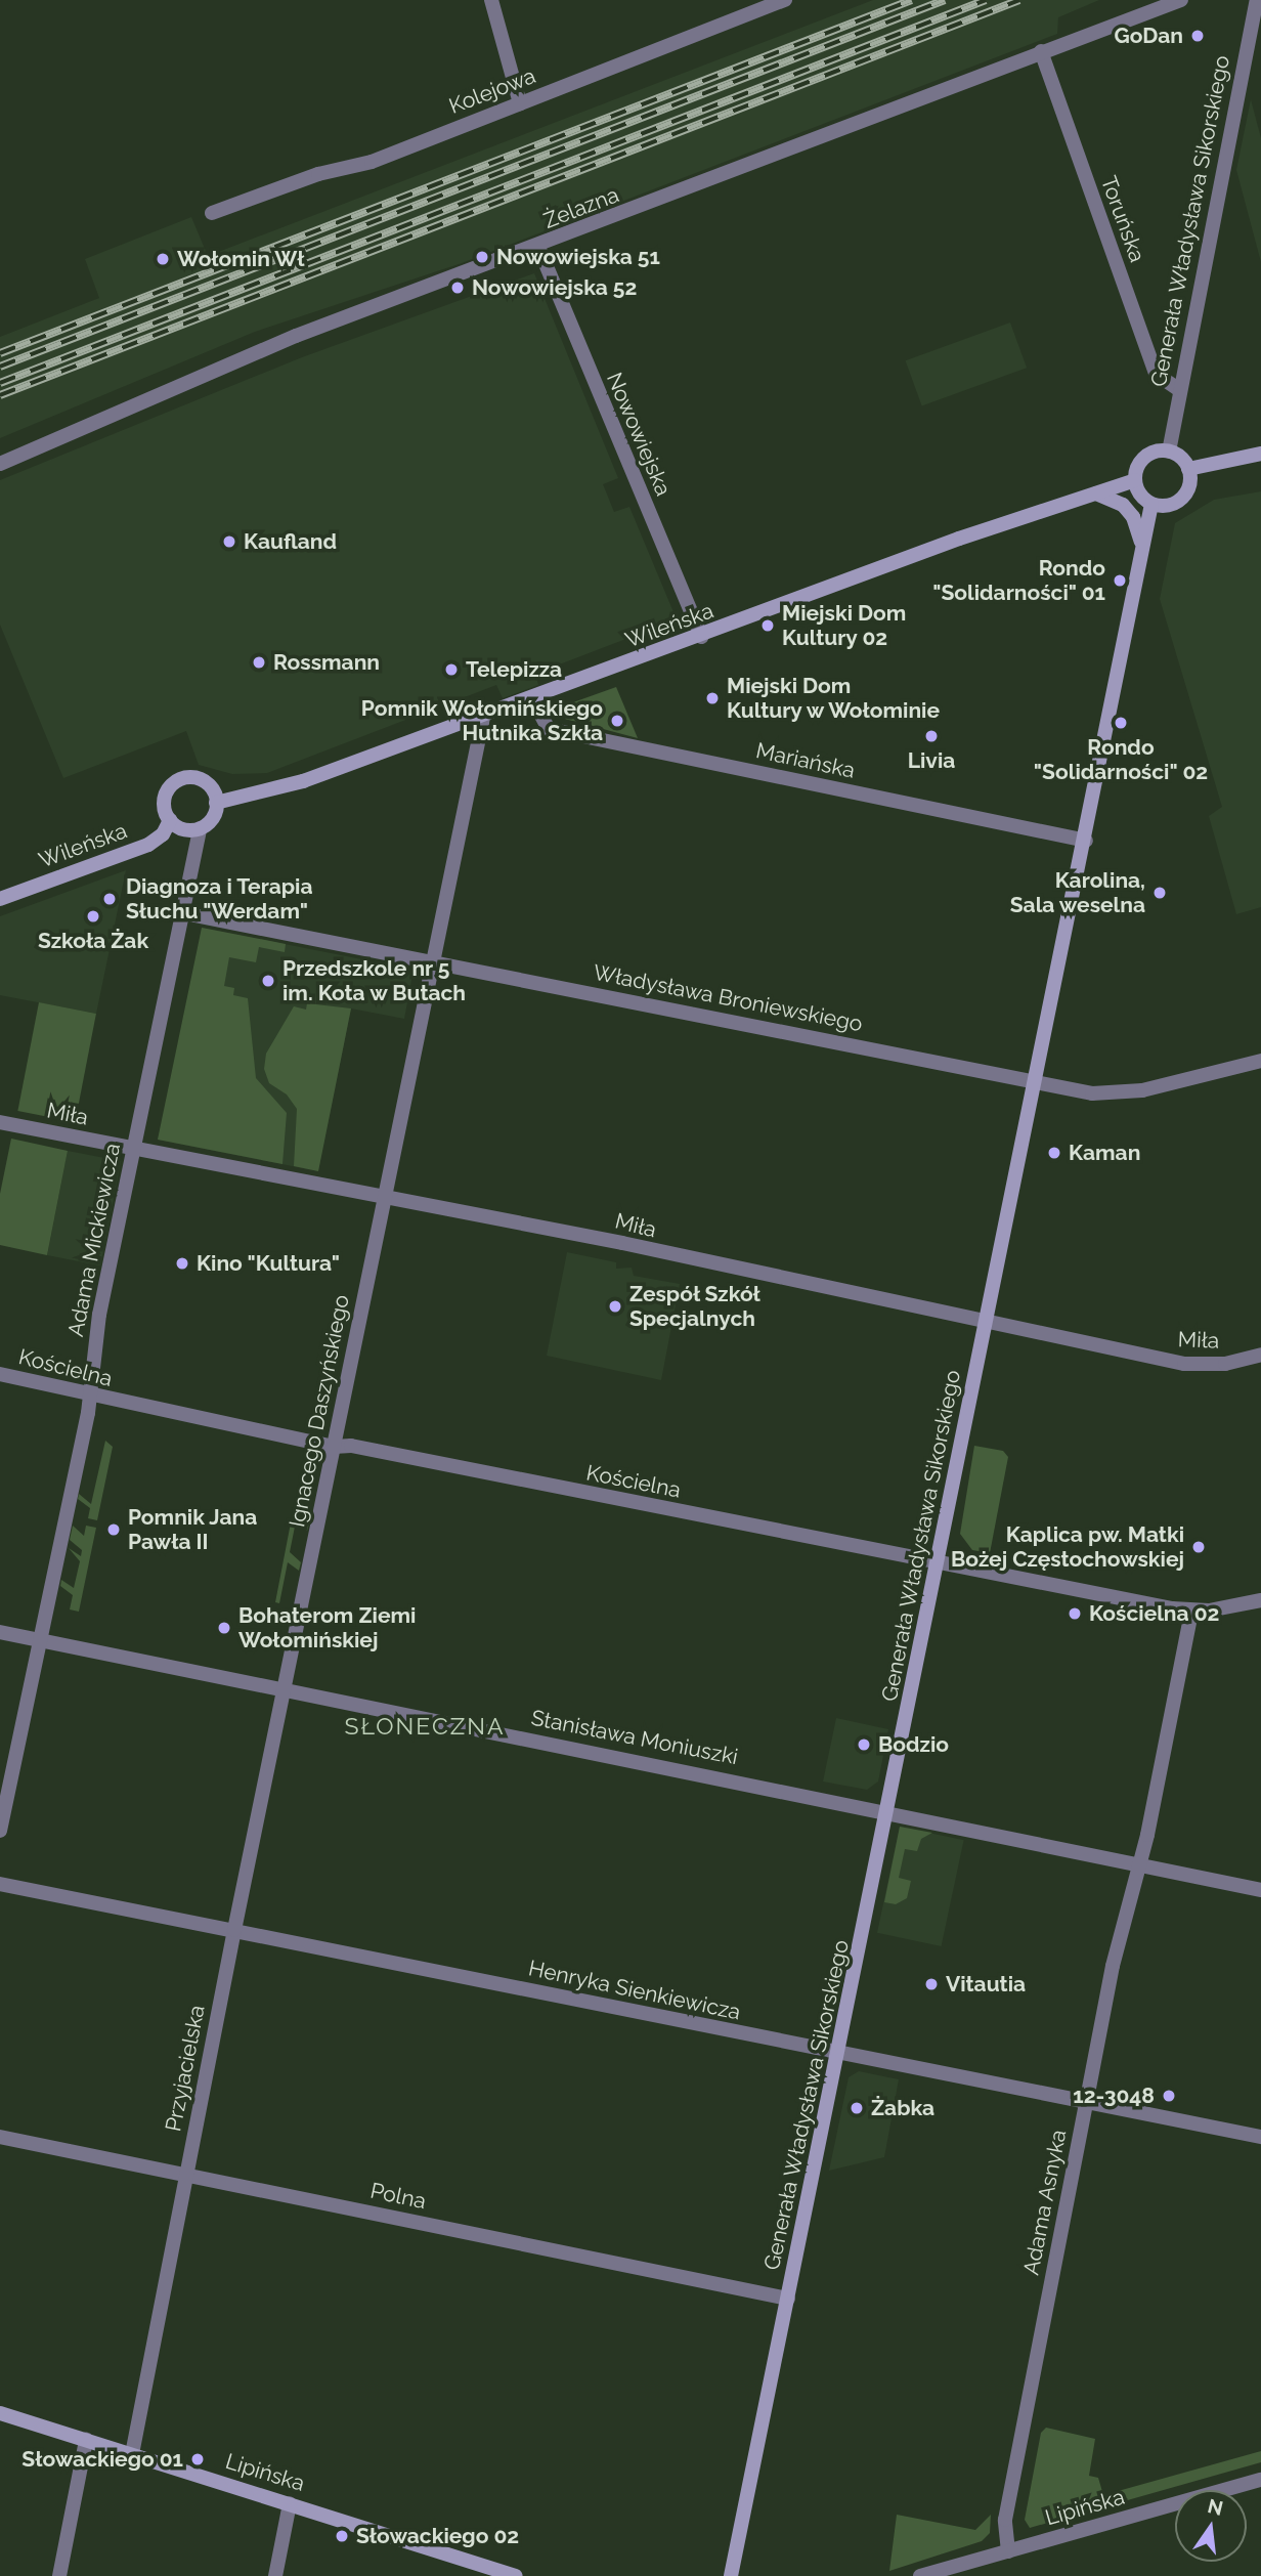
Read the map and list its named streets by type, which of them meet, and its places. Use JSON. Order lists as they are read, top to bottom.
{
  "streets": {
    "street": [
      "Kolejowa",
      "Żelazna",
      "Toruńska",
      "Generała Władysława Sikorskiego",
      "Nowowiejska",
      "Wileńska",
      "Mariańska",
      "Władysława Broniewskiego",
      "Miła",
      "Adama Mickiewicza",
      "Kościelna",
      "Ignacego Daszyńskiego",
      "Stanisława Moniuszki",
      "Henryka Sienkiewicza",
      "Przyjacielska",
      "Polna",
      "Adama Asnyka",
      "Lipińska"
    ]
  },
  "crossings": [
    ["Żelazna", "Toruńska"],
    ["Żelazna", "Nowowiejska"],
    ["Toruńska", "Generała Władysława Sikorskiego"],
    ["Generała Władysława Sikorskiego", "Wileńska"],
    ["Generała Władysława Sikorskiego", "Mariańska"],
    ["Generała Władysława Sikorskiego", "Władysława Broniewskiego"],
    ["Generała Władysława Sikorskiego", "Miła"],
    ["Generała Władysława Sikorskiego", "Kościelna"],
    ["Generała Władysława Sikorskiego", "Stanisława Moniuszki"],
    ["Generała Władysława Sikorskiego", "Henryka Sienkiewicza"],
    ["Generała Władysława Sikorskiego", "Polna"],
    ["Nowowiejska", "Wileńska"],
    ["Wileńska", "Mariańska"],
    ["Wileńska", "Adama Mickiewicza"],
    ["Wileńska", "Ignacego Daszyńskiego"],
    ["Władysława Broniewskiego", "Adama Mickiewicza"],
    ["Władysława Broniewskiego", "Ignacego Daszyńskiego"],
    ["Miła", "Adama Mickiewicza"],
    ["Miła", "Ignacego Daszyńskiego"],
    ["Adama Mickiewicza", "Kościelna"],
    ["Adama Mickiewicza", "Stanisława Moniuszki"],
    ["Kościelna", "Ignacego Daszyńskiego"],
    ["Kościelna", "Adama Asnyka"],
    ["Ignacego Daszyńskiego", "Stanisława Moniuszki"],
    ["Ignacego Daszyńskiego", "Przyjacielska"],
    ["Stanisława Moniuszki", "Przyjacielska"],
    ["Stanisława Moniuszki", "Adama Asnyka"],
    ["Henryka Sienkiewicza", "Przyjacielska"],
    ["Henryka Sienkiewicza", "Adama Asnyka"],
    ["Przyjacielska", "Polna"],
    ["Przyjacielska", "Lipińska"],
    ["Adama Asnyka", "Lipińska"]
  ],
  "districts": ["SŁONECZNA"],
  "places": [
    "GoDan",
    "Nowowiejska 51",
    "Wołomin Wł",
    "Nowowiejska 52",
    "Kaufland",
    "Rondo \"Solidarności\" 01",
    "Miejski Dom Kultury 02",
    "Rossmann",
    "Telepizza",
    "Miejski Dom Kultury w Wołominie",
    "Pomnik Wołomińskiego Hutnika Szkła",
    "Rondo \"Solidarności\" 02",
    "Livia",
    "Karolina, Sala weselna",
    "Diagnoza i Terapia Słuchu \"Werdam\"",
    "Szkoła Żak",
    "Przedszkole nr 5 im. Kota w Butach",
    "Kaman",
    "Kino \"Kultura\"",
    "Zespół Szkół Specjalnych",
    "Pomnik Jana Pawła II",
    "Kaplica pw. Matki Bożej Częstochowskiej",
    "Kościelna 02",
    "Bohaterom Ziemi Wołomińskiej",
    "Bodzio",
    "Vitautia",
    "12-3048",
    "Żabka",
    "Słowackiego 01",
    "Słowackiego 02"
  ],
  "north": "top"
}
